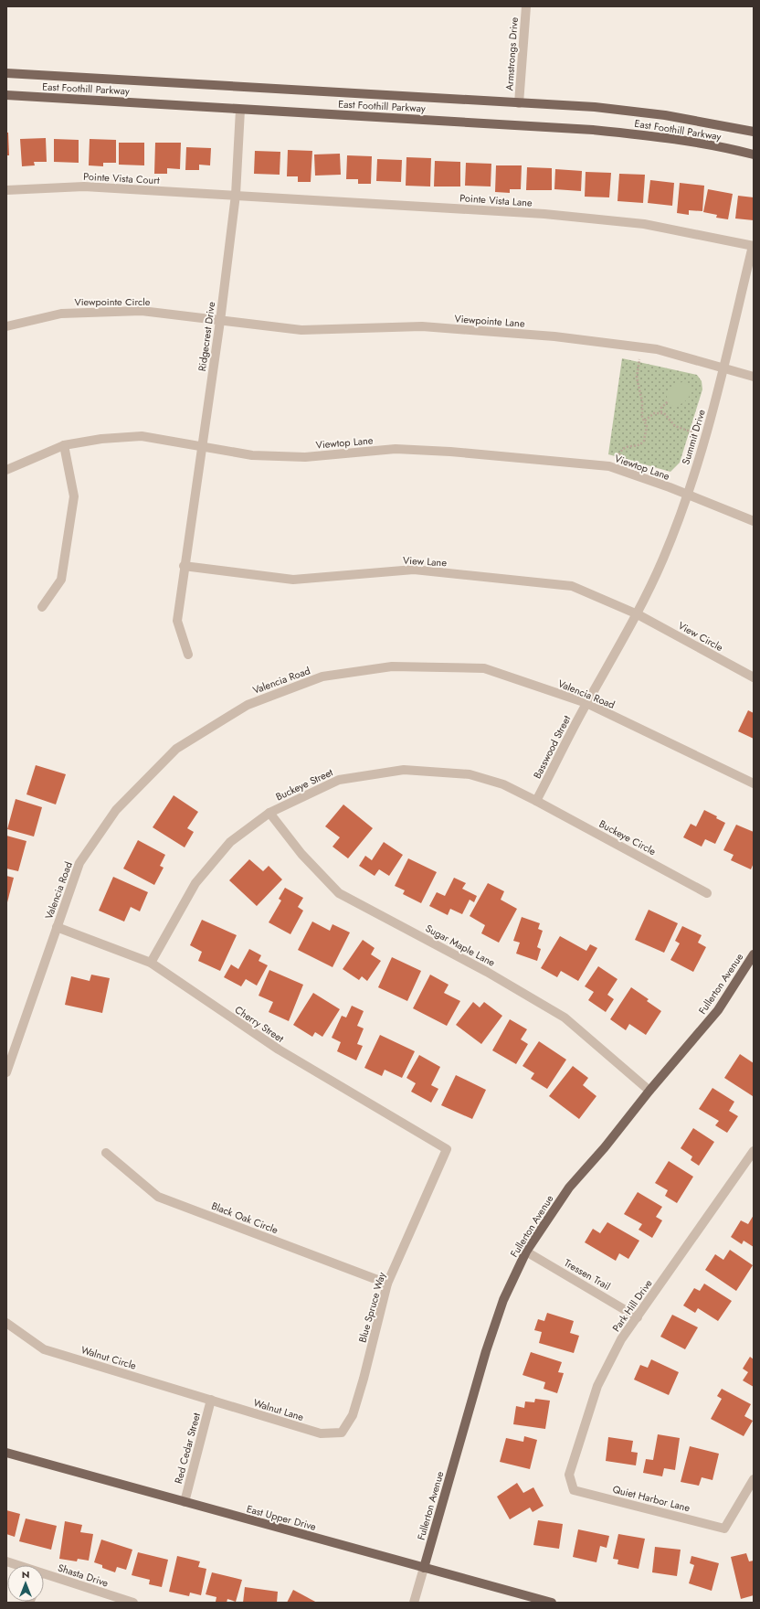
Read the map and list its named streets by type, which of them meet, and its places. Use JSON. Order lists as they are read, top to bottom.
{
  "streets": {
    "main road": ["East Foothill Parkway", "Fullerton Avenue", "East Upper Drive"],
    "street": [
      "Armstrongs Drive",
      "Pointe Vista Court",
      "Pointe Vista Lane",
      "Viewpointe Circle",
      "Viewpointe Lane",
      "Ridgecrest Drive",
      "Summit Drive",
      "Viewtop Lane",
      "View Lane",
      "View Circle",
      "Valencia Road",
      "Basswood Street",
      "Buckeye Street",
      "Buckeye Circle",
      "Sugar Maple Lane",
      "Cherry Street",
      "Black Oak Circle",
      "Tressen Trail",
      "Park Hill Drive",
      "Blue Spruce Way",
      "Walnut Circle",
      "Walnut Lane",
      "Red Cedar Street",
      "Quiet Harbor Lane",
      "Shasta Drive"
    ]
  },
  "crossings": [
    ["Armstrongs Drive", "East Foothill Parkway"],
    ["East Foothill Parkway", "Ridgecrest Drive"],
    ["Pointe Vista Court", "Pointe Vista Lane"],
    ["Pointe Vista Court", "Ridgecrest Drive"],
    ["Pointe Vista Lane", "Ridgecrest Drive"],
    ["Pointe Vista Lane", "Summit Drive"],
    ["Viewpointe Circle", "Viewpointe Lane"],
    ["Viewpointe Circle", "Ridgecrest Drive"],
    ["Viewpointe Lane", "Ridgecrest Drive"],
    ["Viewpointe Lane", "Summit Drive"],
    ["Ridgecrest Drive", "Viewtop Lane"],
    ["Ridgecrest Drive", "View Lane"],
    ["Summit Drive", "Viewtop Lane"],
    ["Summit Drive", "View Lane"],
    ["Summit Drive", "View Circle"],
    ["Summit Drive", "Valencia Road"],
    ["Summit Drive", "Basswood Street"],
    ["View Lane", "View Circle"],
    ["Valencia Road", "Basswood Street"],
    ["Valencia Road", "Cherry Street"],
    ["Basswood Street", "Buckeye Street"],
    ["Basswood Street", "Buckeye Circle"],
    ["Buckeye Street", "Buckeye Circle"],
    ["Buckeye Street", "Sugar Maple Lane"],
    ["Buckeye Street", "Cherry Street"],
    ["Sugar Maple Lane", "Fullerton Avenue"],
    ["Fullerton Avenue", "Tressen Trail"],
    ["Fullerton Avenue", "East Upper Drive"],
    ["Cherry Street", "Blue Spruce Way"],
    ["Black Oak Circle", "Blue Spruce Way"],
    ["Tressen Trail", "Park Hill Drive"],
    ["Park Hill Drive", "Quiet Harbor Lane"],
    ["Blue Spruce Way", "Walnut Lane"],
    ["Walnut Circle", "Walnut Lane"],
    ["Walnut Circle", "Red Cedar Street"],
    ["Walnut Lane", "Red Cedar Street"],
    ["Red Cedar Street", "East Upper Drive"]
  ],
  "north": "top"
}
